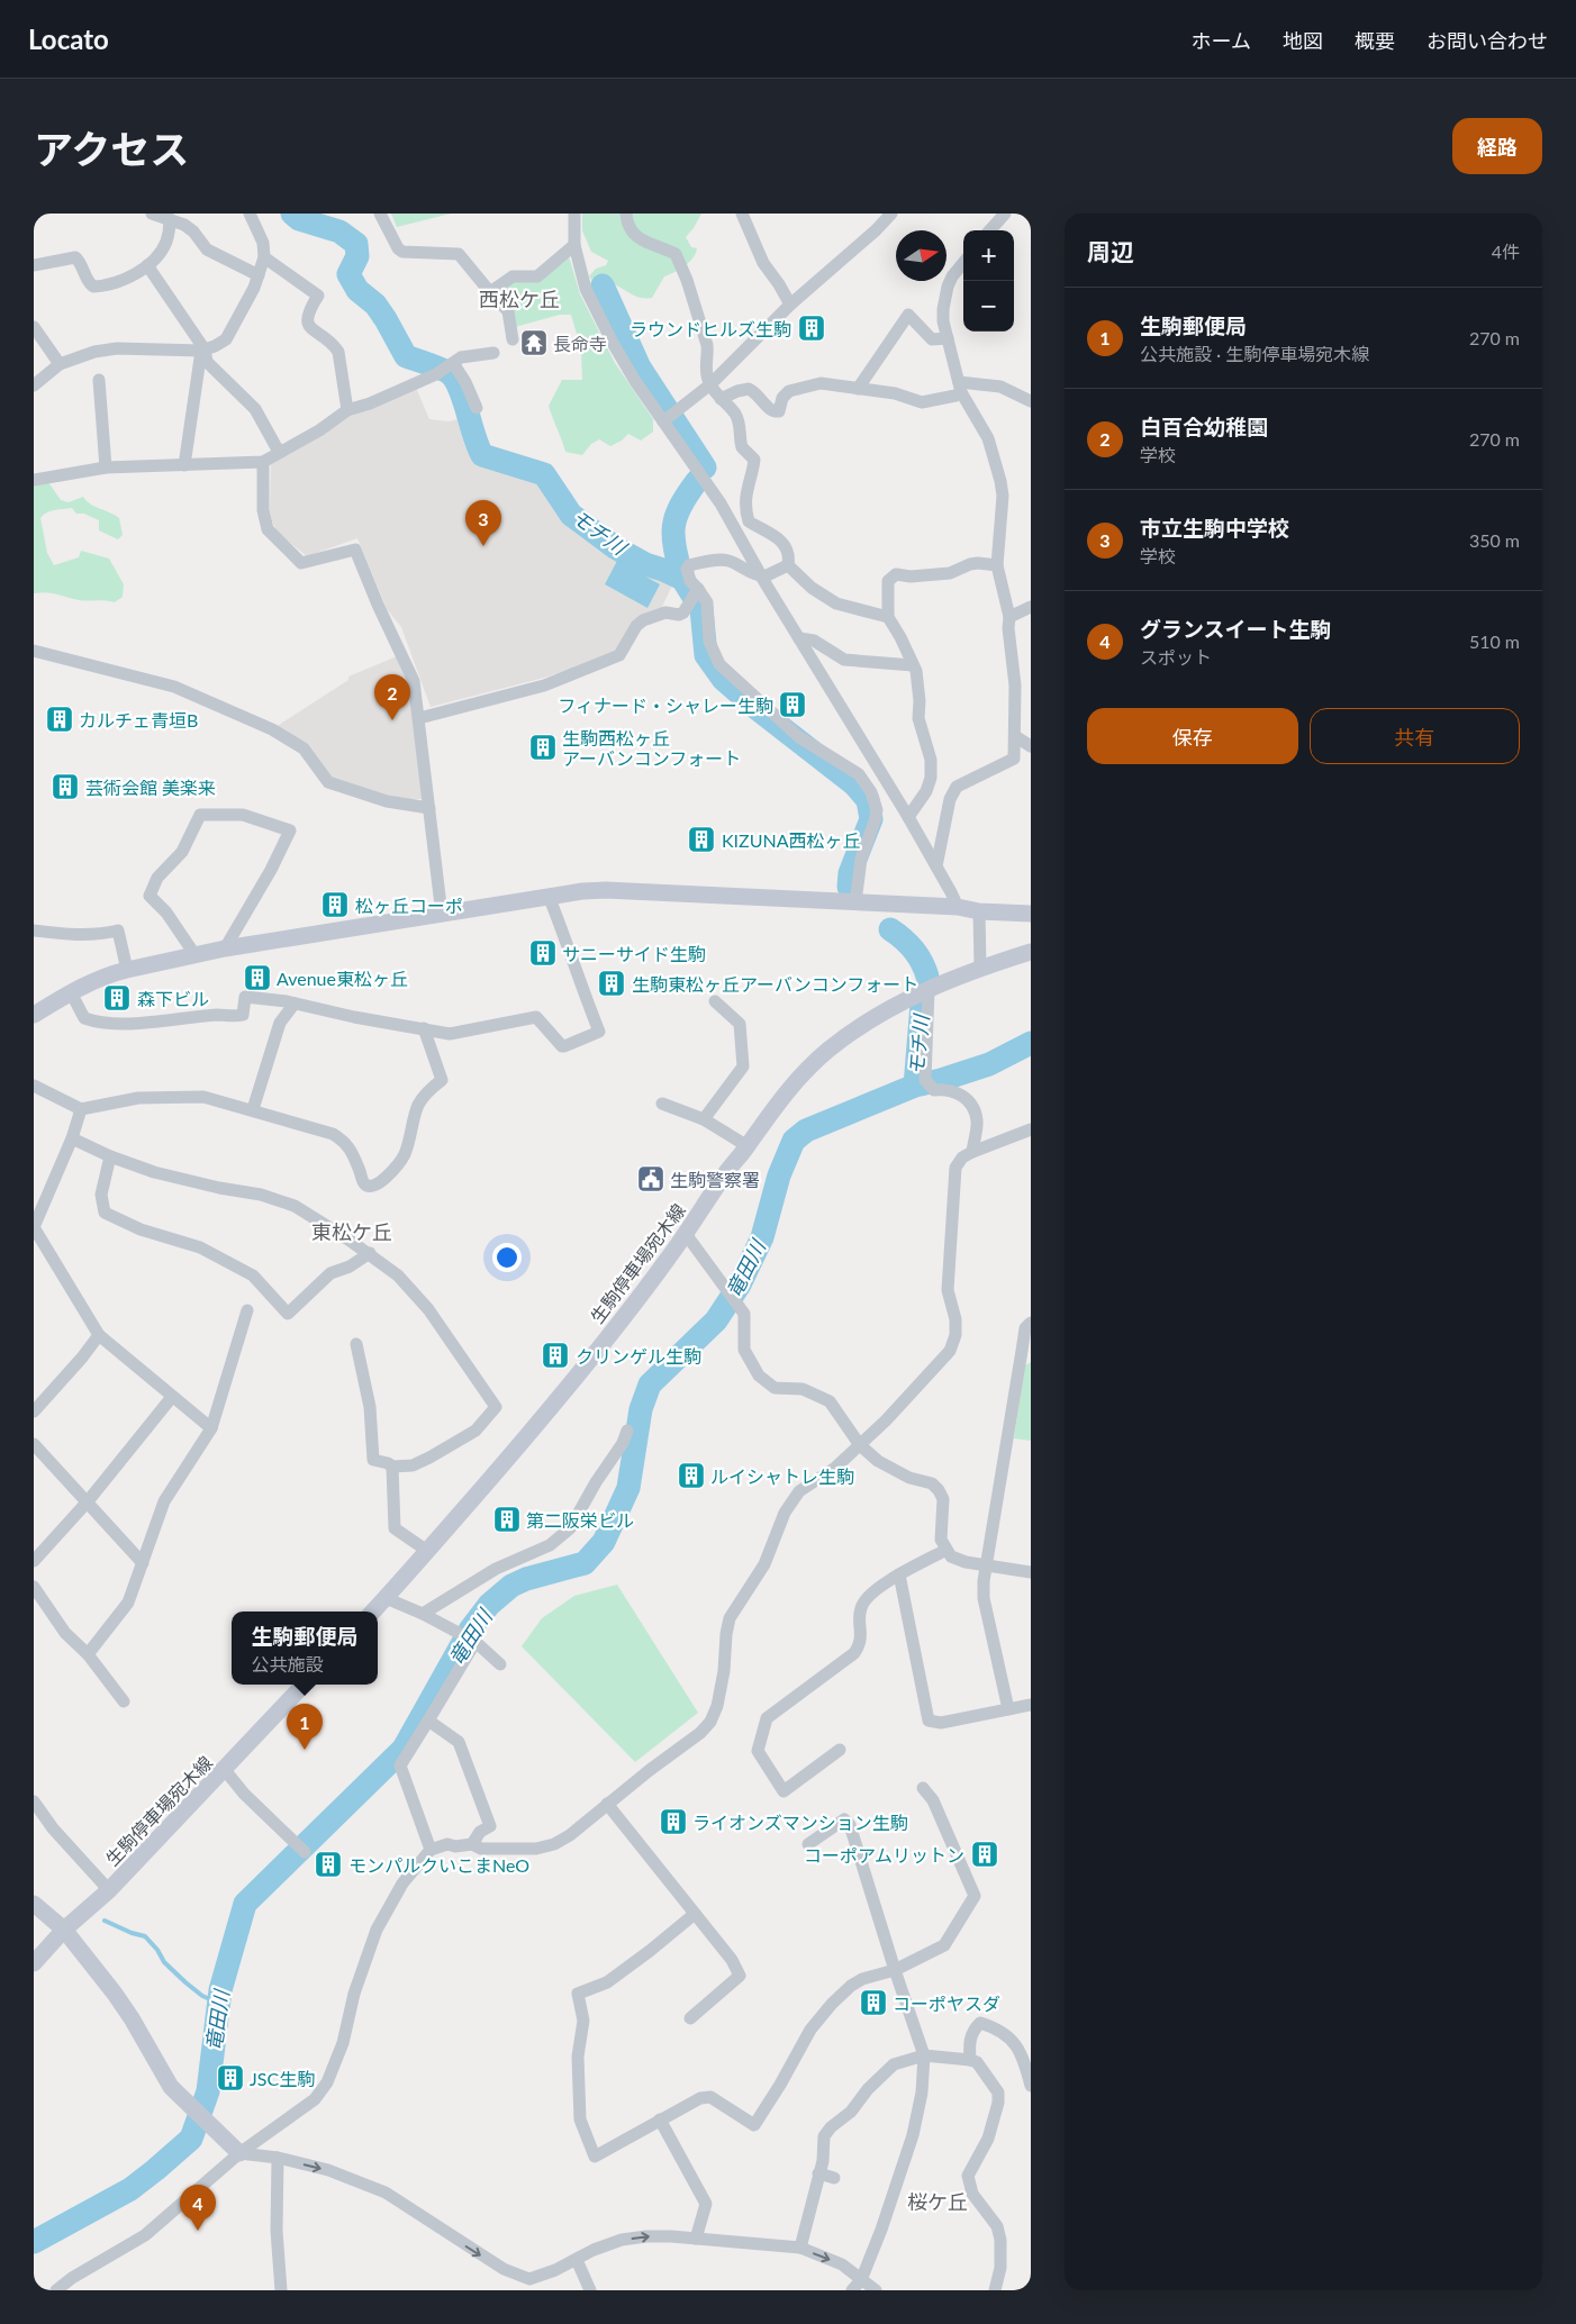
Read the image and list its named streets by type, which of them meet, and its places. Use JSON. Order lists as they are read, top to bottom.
{
  "streets": {
    "main road": ["生駒停車場宛木線"]
  },
  "districts": ["西松ケ丘", "東松ケ丘", "桜ケ丘"],
  "water": ["モチ川", "竜田川"],
  "places": {
    "building": [
      "ラウンドヒルズ生駒",
      "フィナード・シャレー生駒",
      "カルチェ青垣B",
      "生駒西松ヶ丘 アーバンコンフォート",
      "芸術会館 美楽来",
      "KIZUNA西松ヶ丘",
      "松ヶ丘コーポ",
      "サニーサイド生駒",
      "Avenue東松ヶ丘",
      "生駒東松ヶ丘アーバンコンフォート",
      "森下ビル",
      "クリンゲル生駒",
      "ルイシャトレ生駒",
      "第二阪栄ビル",
      "ライオンズマンション生駒",
      "コーポアムリットン",
      "モンパルクいこまNeO",
      "コーポヤスダ",
      "JSC生駒"
    ],
    "temple": ["長命寺"],
    "public building": ["生駒警察署"]
  },
  "north": "right",
  "page": {
    "header": "Locato",
    "nav": [
      "ホーム",
      "地図",
      "概要",
      "お問い合わせ"
    ],
    "title": "アクセス",
    "buttons": [
      "経路",
      ["保存", "共有"]
    ],
    "heading": ["周辺", "4件"],
    "map_buttons": ["+", "−"],
    "list": [
      {
        "mark": "1",
        "name": "生駒郵便局",
        "note": "公共施設 · 生駒停車場宛木線",
        "value": "270 m"
      },
      {
        "mark": "2",
        "name": "白百合幼稚園",
        "note": "学校",
        "value": "270 m"
      },
      {
        "mark": "3",
        "name": "市立生駒中学校",
        "note": "学校",
        "value": "350 m"
      },
      {
        "mark": "4",
        "name": "グランスイート生駒",
        "note": "スポット",
        "value": "510 m"
      }
    ],
    "pins": [
      "3",
      "2",
      "1",
      "4"
    ],
    "popup": ["生駒郵便局", "公共施設"]
  }
}
